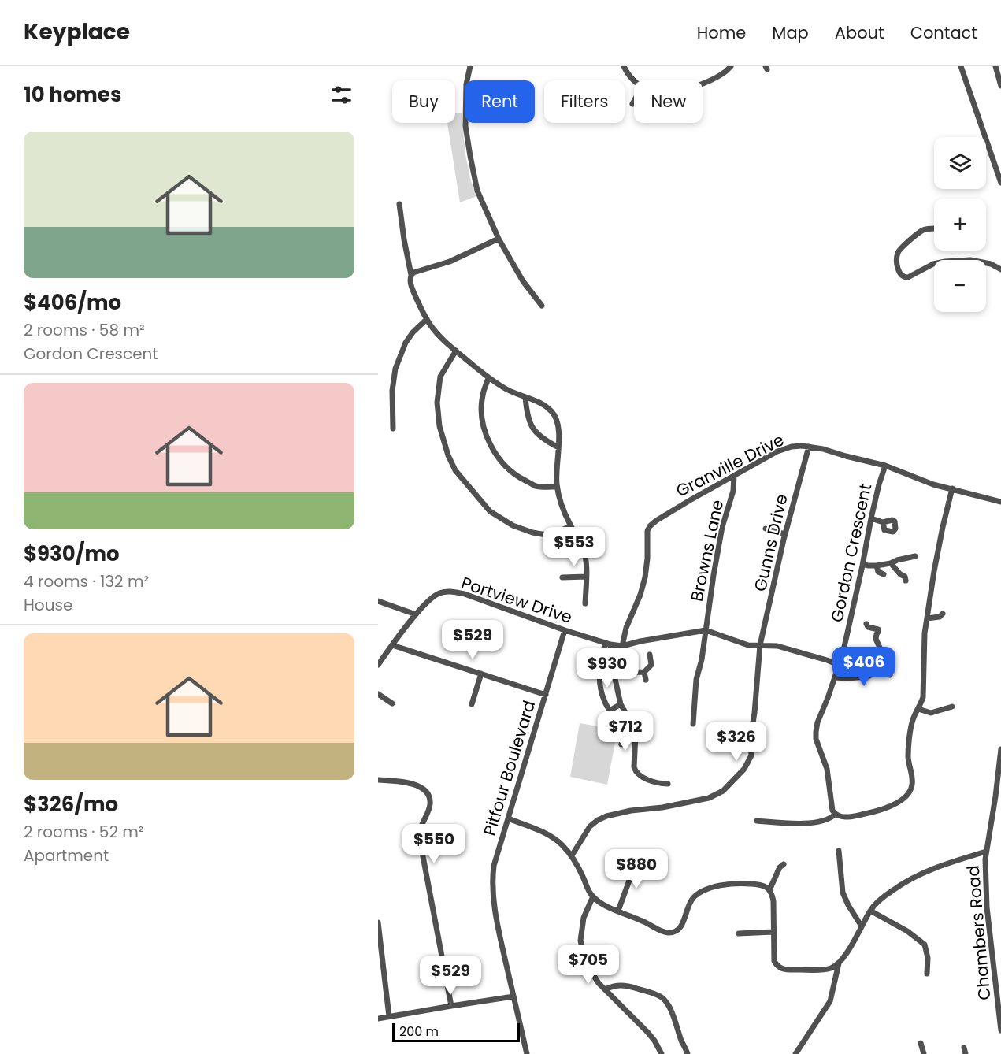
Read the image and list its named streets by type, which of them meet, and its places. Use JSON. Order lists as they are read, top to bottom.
{
  "streets": {
    "street": [
      "Granville Drive",
      "Gunns Drive",
      "Browns Lane",
      "Gordon Crescent",
      "Portview Drive",
      "Pitfour Boulevard",
      "Chambers Road"
    ]
  },
  "crossings": [
    ["Granville Drive", "Gunns Drive"],
    ["Granville Drive", "Browns Lane"],
    ["Granville Drive", "Gordon Crescent"],
    ["Granville Drive", "Portview Drive"],
    ["Portview Drive", "Pitfour Boulevard"]
  ],
  "scale_bar": "200 m",
  "page": {
    "header": "Keyplace",
    "nav": [
      "Home",
      "Map",
      "About",
      "Contact"
    ],
    "heading": "10 homes",
    "chip": [
      "Buy",
      "Rent",
      "Filters",
      "New"
    ],
    "list": [
      {
        "name": "$406/mo",
        "note": "2 rooms · 58 m² · Gordon Crescent"
      },
      {
        "name": "$930/mo",
        "note": "4 rooms · 132 m² · House"
      },
      {
        "name": "$326/mo",
        "note": "2 rooms · 52 m² · Apartment"
      }
    ],
    "map_buttons": ["+", "−"],
    "price": [
      "$553",
      "$529",
      "$406",
      "$930",
      "$712",
      "$326",
      "$550",
      "$880",
      "$705",
      "$529"
    ],
    "scale": "200 m"
  }
}
